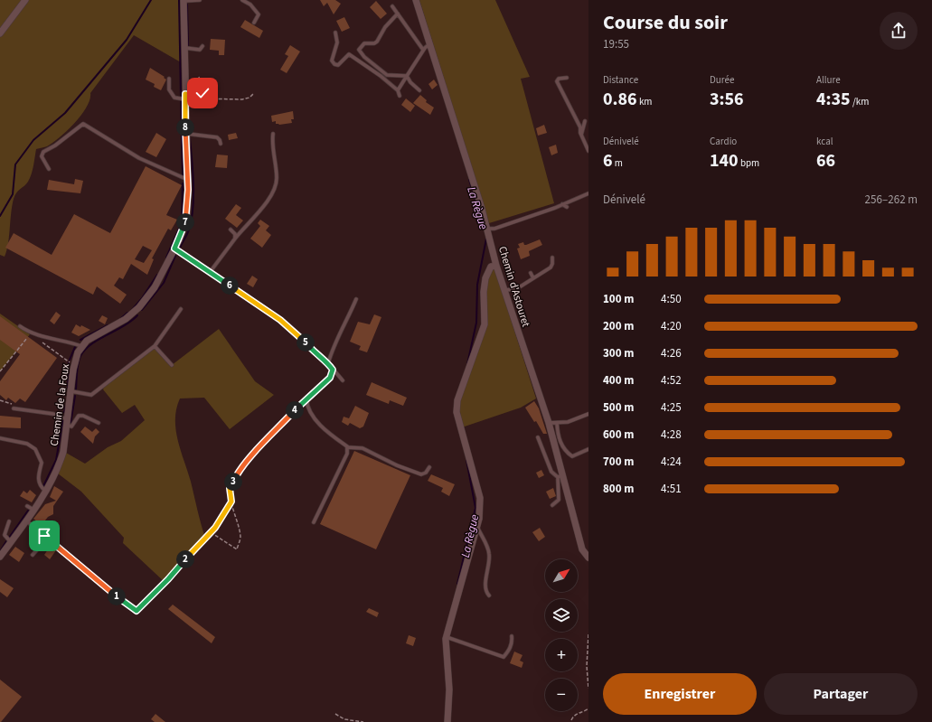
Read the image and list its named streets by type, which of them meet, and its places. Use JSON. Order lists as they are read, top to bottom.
{
  "streets": {
    "street": ["Chemin d'Astouret", "Chemin de la Foux"]
  },
  "water": ["La Règue"],
  "north": "top right",
  "page": {
    "heading": ["Course du soir", "19:55"],
    "stats": [
      ["Distance", "0.86 km"],
      ["Durée", "3:56"],
      ["Allure", "4:35 /km"],
      ["Dénivelé", "6 m"],
      ["Cardio", "140 bpm"],
      ["kcal", "66"]
    ],
    "pins": [
      "8",
      "7",
      "6",
      "5",
      "4",
      "3",
      "2",
      "1"
    ],
    "chart": ["Dénivelé", "256–262 m"],
    "list": [
      {
        "name": "100 m",
        "note": "4:50"
      },
      {
        "name": "200 m",
        "note": "4:20"
      },
      {
        "name": "300 m",
        "note": "4:26"
      },
      {
        "name": "400 m",
        "note": "4:52"
      },
      {
        "name": "500 m",
        "note": "4:25"
      },
      {
        "name": "600 m",
        "note": "4:28"
      },
      {
        "name": "700 m",
        "note": "4:24"
      },
      {
        "name": "800 m",
        "note": "4:51"
      }
    ],
    "map_buttons": ["+", "−"],
    "buttons": ["Enregistrer", "Partager"]
  }
}
